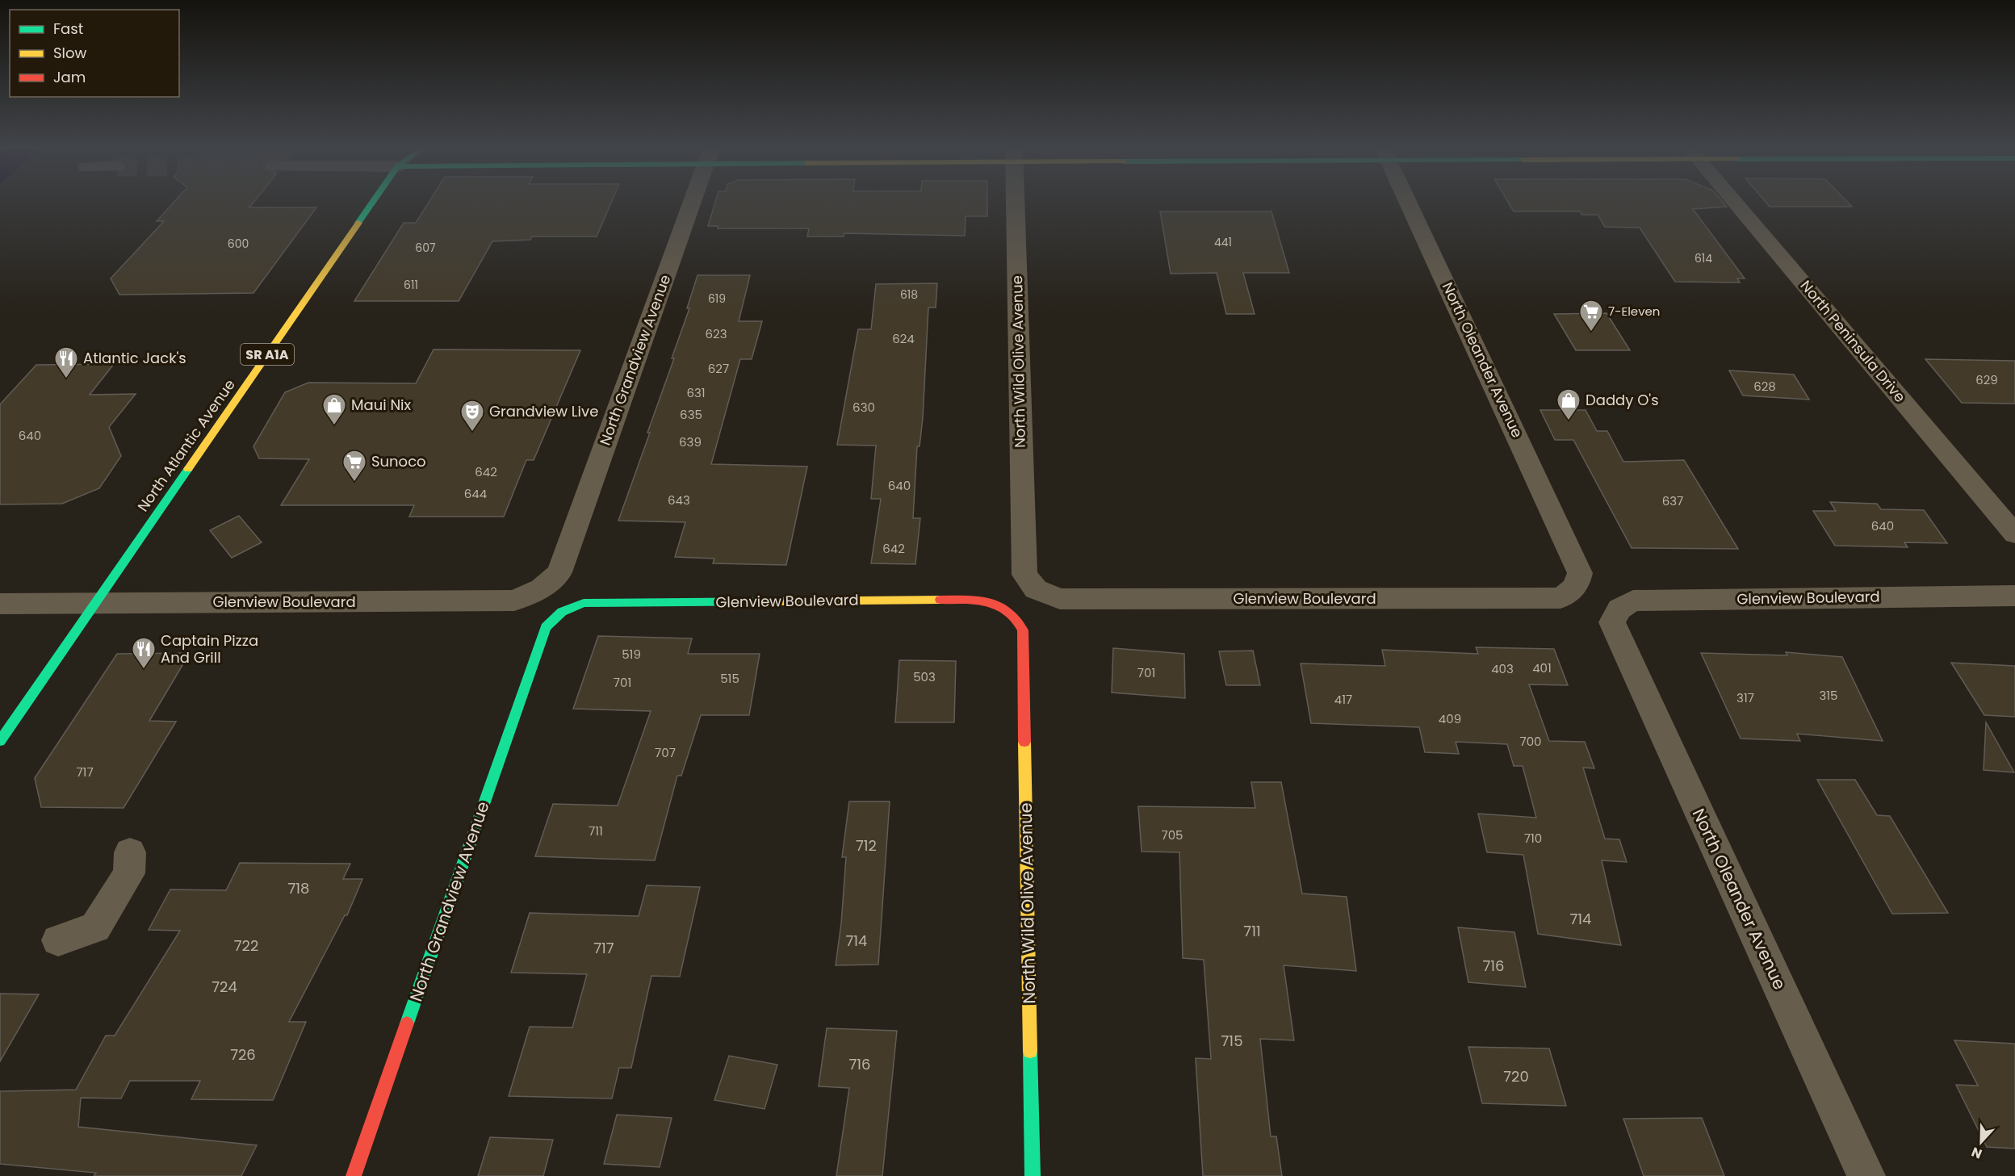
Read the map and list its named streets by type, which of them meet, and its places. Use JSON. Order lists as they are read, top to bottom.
{
  "streets": {
    "main road": [
      "SR A1A",
      "North Grandview Avenue",
      "North Wild Olive Avenue",
      "North Atlantic Avenue",
      "Glenview Boulevard"
    ],
    "street": ["North Peninsula Drive", "North Oleander Avenue"]
  },
  "crossings": [
    ["North Grandview Avenue", "Glenview Boulevard"],
    ["North Oleander Avenue", "Glenview Boulevard"],
    ["North Wild Olive Avenue", "Glenview Boulevard"],
    ["North Atlantic Avenue", "Glenview Boulevard"]
  ],
  "places": {
    "supermarket": ["7-Eleven", "Sunoco"],
    "restaurant": ["Atlantic Jack's", "Captain Pizza And Grill"],
    "shop": ["Daddy O's", "Maui Nix"],
    "theatre": ["Grandview Live"]
  },
  "house_numbers": [
    "441",
    "600",
    "607",
    "614",
    "611",
    "618",
    "619",
    "623",
    "624",
    "627",
    "629",
    "628",
    "631",
    "630",
    "635",
    "640",
    "639",
    "642",
    "640",
    "644",
    "643",
    "637",
    "640",
    "642",
    "519",
    "401",
    "403",
    "701",
    "503",
    "515",
    "701",
    "315",
    "317",
    "417",
    "409",
    "700",
    "707",
    "717",
    "711",
    "705",
    "710",
    "712",
    "718",
    "714",
    "711",
    "714",
    "722",
    "717",
    "716",
    "724",
    "715",
    "726",
    "716",
    "720"
  ],
  "legend": ["Fast", "Slow", "Jam"],
  "north": "bottom"
}
